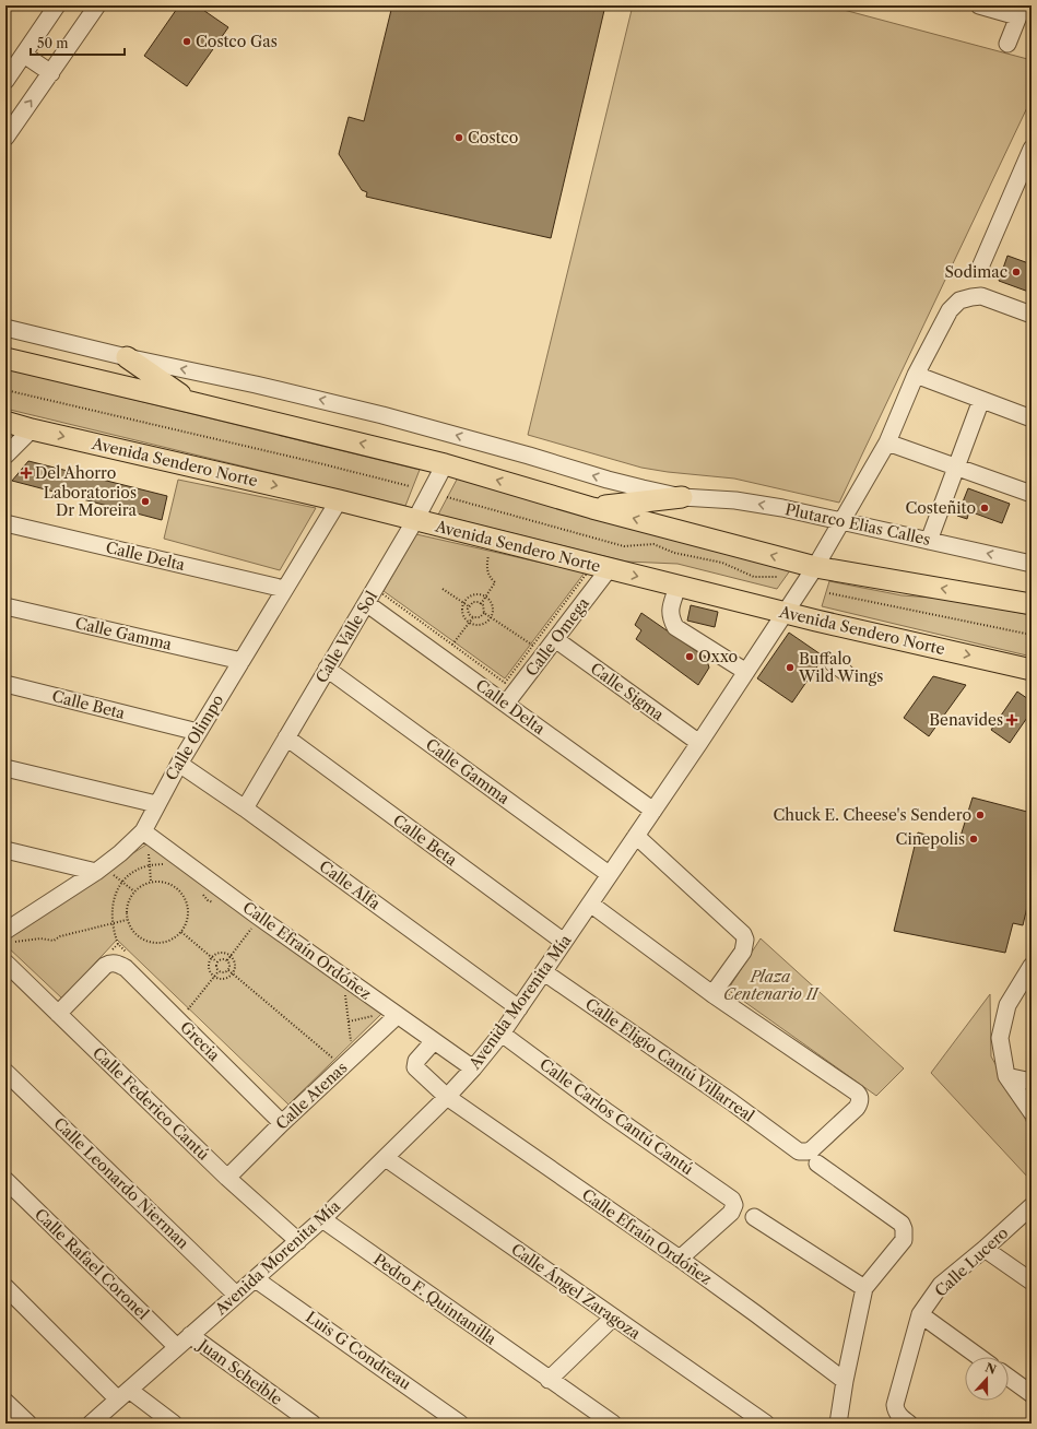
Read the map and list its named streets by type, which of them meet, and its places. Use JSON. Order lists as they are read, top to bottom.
{
  "streets": {
    "main road": ["Avenida Sendero Norte"],
    "street": [
      "Plutarco Elias Calles",
      "Calle Delta",
      "Calle Gamma",
      "Calle Valle Sol",
      "Calle Omega",
      "Calle Sigma",
      "Calle Beta",
      "Calle Olimpo",
      "Calle Alfa",
      "Calle Efraín Ordóñez",
      "Avenida Morenita Mía",
      "Grecia",
      "Calle Eligio Cantú Villarreal",
      "Calle Atenas",
      "Calle Federico Cantú",
      "Calle Carlos Cantú Cantú",
      "Calle Leonardo Nierman",
      "Calle Lucero",
      "Calle Rafael Coronel",
      "Calle Ángel Zaragoza",
      "Pedro F. Quintanilla",
      "Luis G Condreau",
      "Juan Scheible"
    ]
  },
  "crossings": [
    ["Avenida Sendero Norte", "Calle Valle Sol"],
    ["Avenida Sendero Norte", "Calle Omega"],
    ["Avenida Sendero Norte", "Calle Olimpo"],
    ["Avenida Sendero Norte", "Avenida Morenita Mía"],
    ["Plutarco Elias Calles", "Avenida Morenita Mía"],
    ["Calle Delta", "Calle Valle Sol"],
    ["Calle Delta", "Calle Omega"],
    ["Calle Delta", "Calle Olimpo"],
    ["Calle Delta", "Avenida Morenita Mía"],
    ["Calle Gamma", "Calle Valle Sol"],
    ["Calle Gamma", "Calle Olimpo"],
    ["Calle Gamma", "Avenida Morenita Mía"],
    ["Calle Valle Sol", "Calle Beta"],
    ["Calle Valle Sol", "Calle Alfa"],
    ["Calle Omega", "Calle Sigma"],
    ["Calle Sigma", "Avenida Morenita Mía"],
    ["Calle Beta", "Calle Olimpo"],
    ["Calle Beta", "Avenida Morenita Mía"],
    ["Calle Olimpo", "Calle Alfa"],
    ["Calle Olimpo", "Calle Efraín Ordóñez"],
    ["Calle Alfa", "Avenida Morenita Mía"],
    ["Calle Efraín Ordóñez", "Avenida Morenita Mía"],
    ["Calle Efraín Ordóñez", "Calle Atenas"],
    ["Calle Efraín Ordóñez", "Calle Carlos Cantú Cantú"],
    ["Avenida Morenita Mía", "Calle Eligio Cantú Villarreal"],
    ["Avenida Morenita Mía", "Calle Federico Cantú"],
    ["Avenida Morenita Mía", "Calle Carlos Cantú Cantú"],
    ["Avenida Morenita Mía", "Calle Leonardo Nierman"],
    ["Avenida Morenita Mía", "Calle Rafael Coronel"],
    ["Avenida Morenita Mía", "Calle Ángel Zaragoza"],
    ["Avenida Morenita Mía", "Pedro F. Quintanilla"],
    ["Avenida Morenita Mía", "Luis G Condreau"],
    ["Avenida Morenita Mía", "Juan Scheible"],
    ["Grecia", "Calle Atenas"],
    ["Calle Atenas", "Calle Federico Cantú"]
  ],
  "parks": ["Plaza Centenario II"],
  "places": {
    "other": [
      "Costco Gas",
      "Costco",
      "Sodimac",
      "Laboratorios Dr Moreira",
      "Costeñito",
      "Oxxo",
      "Buffalo Wild Wings",
      "Chuck E. Cheese's Sendero",
      "Cinepolis"
    ],
    "health": ["Del Ahorro", "Benavides"]
  },
  "scale_bar": "50 m",
  "north": "top"
}
